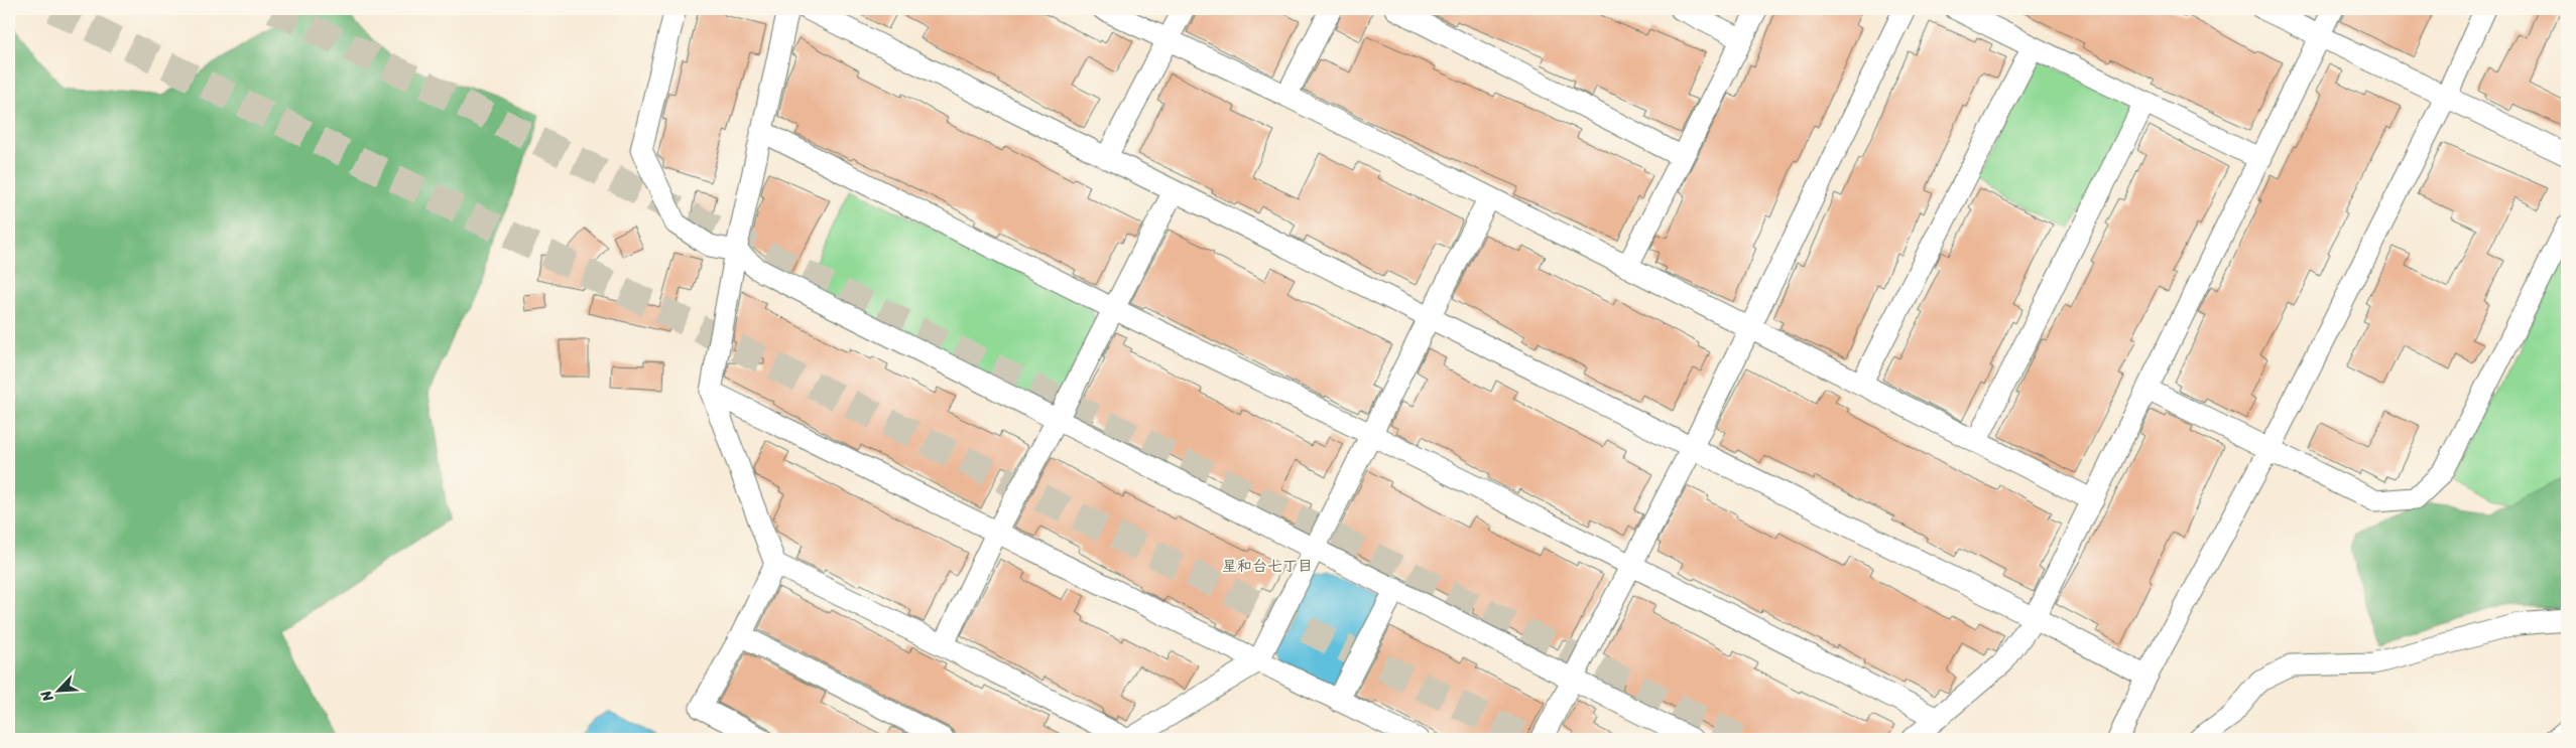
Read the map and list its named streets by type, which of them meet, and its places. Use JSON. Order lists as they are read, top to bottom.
{
  "districts": ["星和台七丁目"],
  "north": "bottom left"
}
